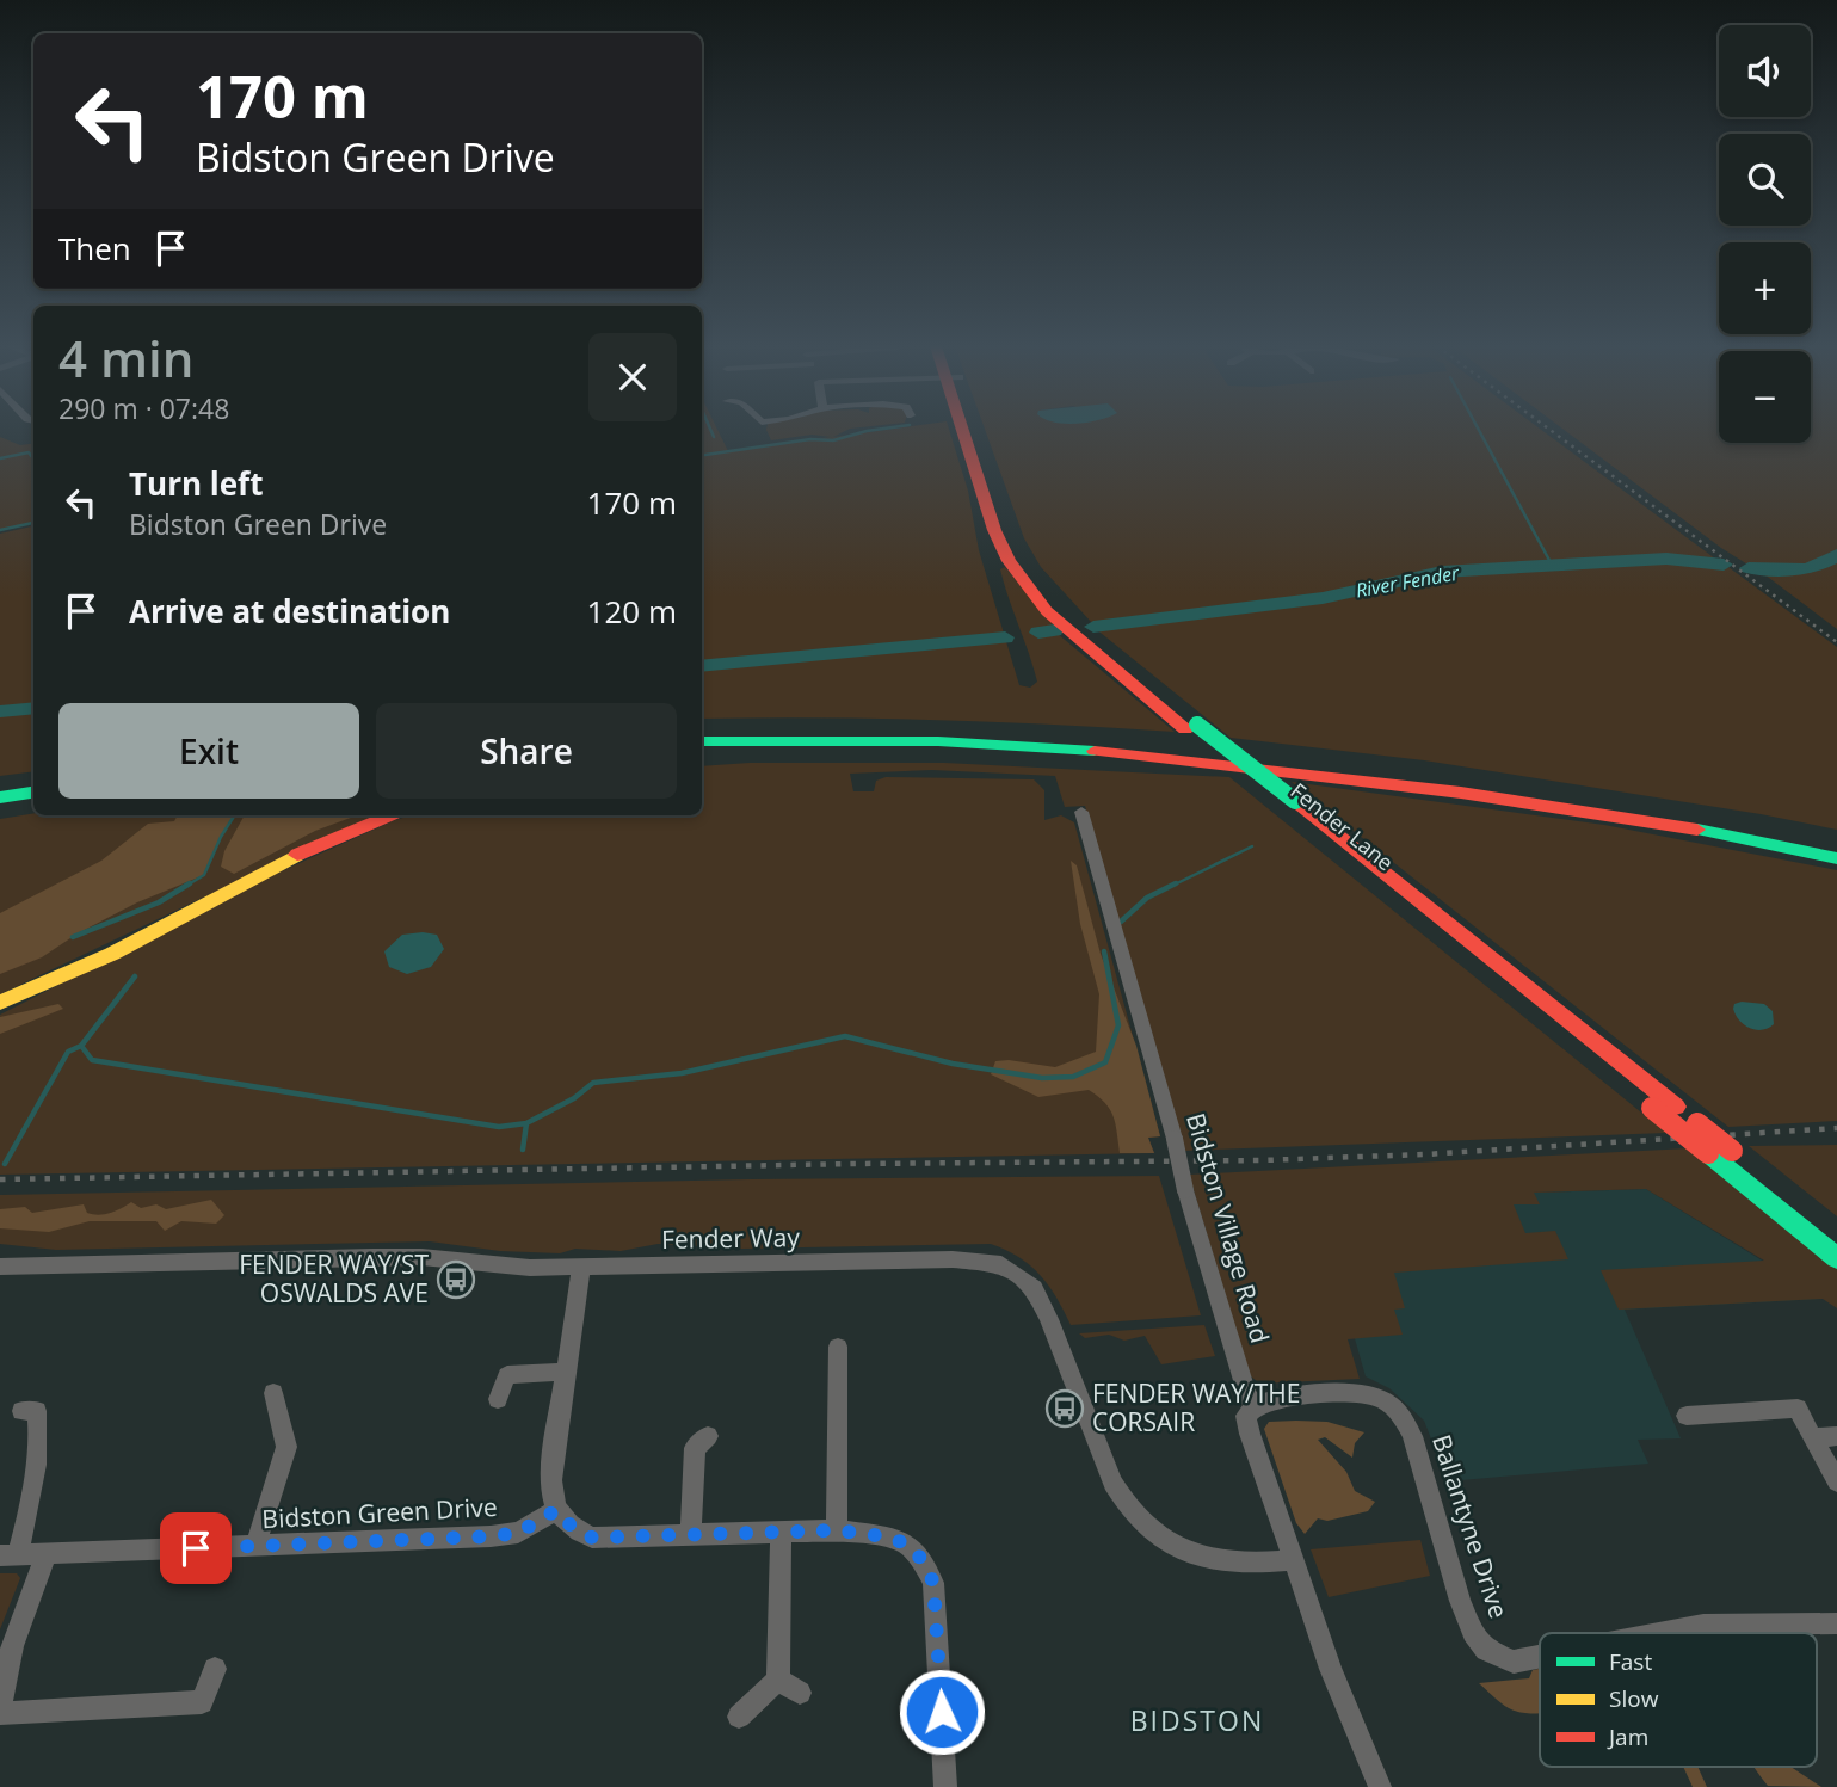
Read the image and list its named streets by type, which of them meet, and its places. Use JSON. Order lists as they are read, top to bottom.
{
  "streets": {
    "main road": ["Fender Lane"],
    "street": [
      "Bidston Village Road",
      "Fender Way",
      "Bidston Green Drive",
      "Ballantyne Drive"
    ]
  },
  "crossings": [
    ["Bidston Village Road", "Ballantyne Drive"]
  ],
  "districts": ["BIDSTON"],
  "water": ["River Fender"],
  "places": {
    "bus stop": ["FENDER WAY/ST OSWALDS AVE", "FENDER WAY/THE CORSAIR"]
  },
  "legend": ["Fast", "Slow", "Jam"],
  "page": {
    "map_buttons": ["+", "−"],
    "turn": ["170 m", "Bidston Green Drive"],
    "then": "Then",
    "heading": ["4 min", "290 m · 07:48"],
    "list": [
      {
        "name": "Turn left",
        "note": "Bidston Green Drive",
        "value": "170 m"
      },
      {
        "name": "Arrive at destination",
        "value": "120 m"
      }
    ],
    "buttons": ["Exit", "Share"]
  }
}
